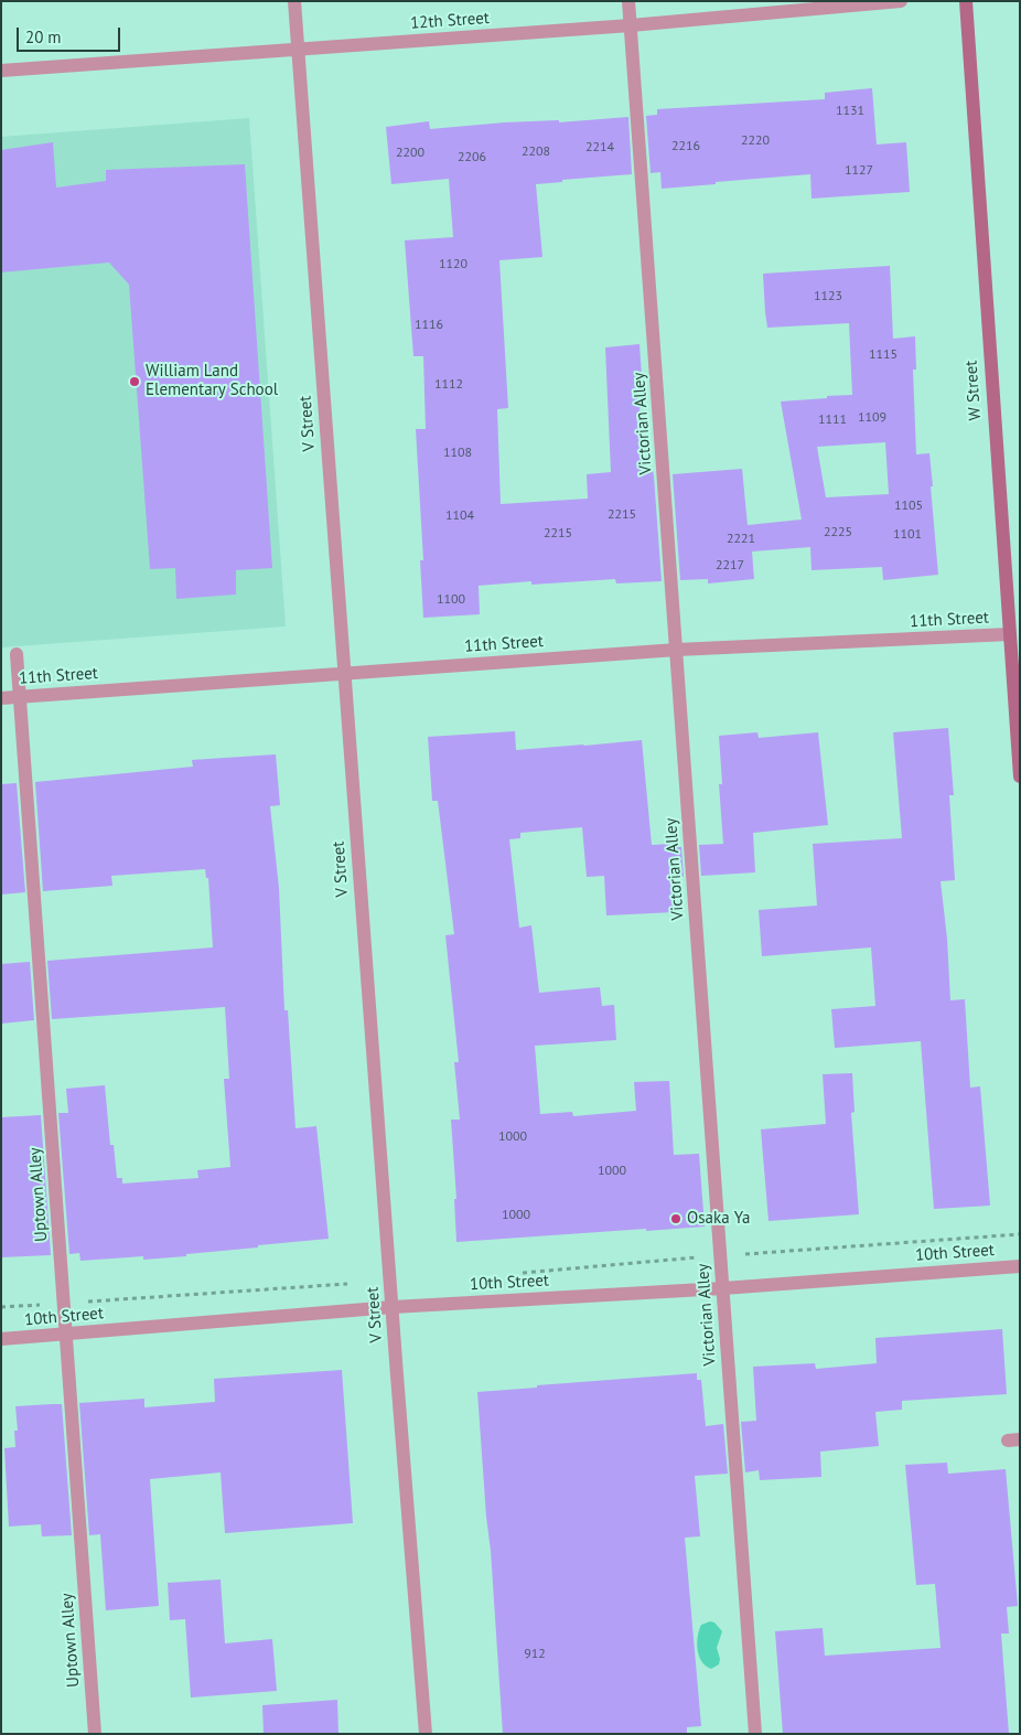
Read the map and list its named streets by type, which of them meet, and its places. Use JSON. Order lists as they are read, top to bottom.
{
  "streets": {
    "main road": ["W Street"],
    "street": [
      "12th Street",
      "V Street",
      "Victorian Alley",
      "11th Street",
      "Uptown Alley",
      "10th Street"
    ]
  },
  "crossings": [
    ["12th Street", "V Street"],
    ["12th Street", "Victorian Alley"],
    ["W Street", "11th Street"],
    ["V Street", "11th Street"],
    ["V Street", "10th Street"],
    ["Victorian Alley", "11th Street"],
    ["Victorian Alley", "10th Street"],
    ["11th Street", "Uptown Alley"],
    ["Uptown Alley", "10th Street"]
  ],
  "places": ["William Land Elementary School", "Osaka Ya"],
  "house_numbers": [
    "1131",
    "2220",
    "2216",
    "2214",
    "2208",
    "2200",
    "2206",
    "1127",
    "1120",
    "1123",
    "1116",
    "1115",
    "1112",
    "1109",
    "1111",
    "1108",
    "1105",
    "2215",
    "1104",
    "2225",
    "2215",
    "1101",
    "2221",
    "2217",
    "1100",
    "1000",
    "1000",
    "1000",
    "912"
  ],
  "scale_bar": "20 m"
}
